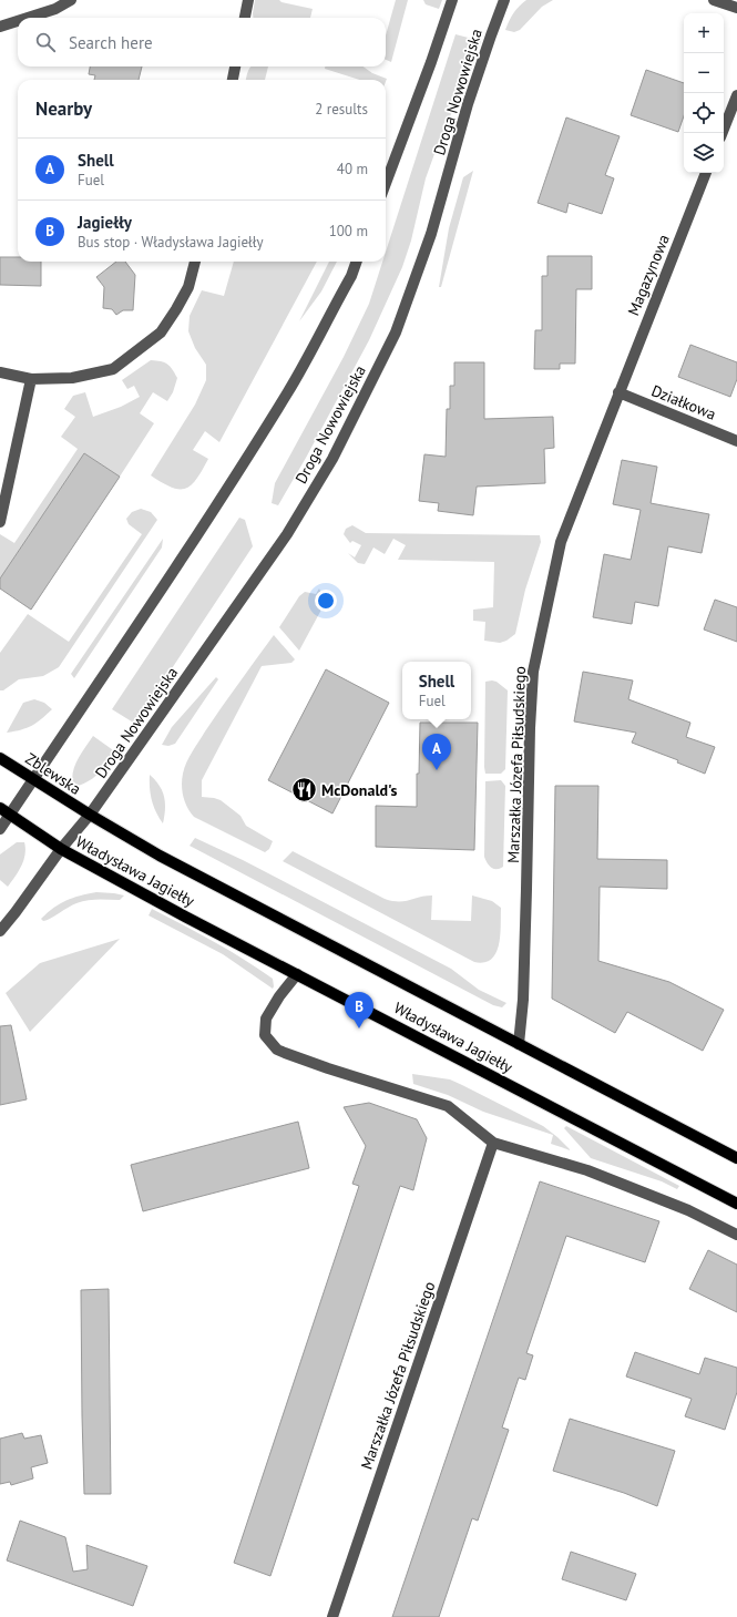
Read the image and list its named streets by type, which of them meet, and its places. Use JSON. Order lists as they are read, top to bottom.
{
  "streets": {
    "main road": ["Zblewska", "Władysława Jagiełły"],
    "street": [
      "Droga Nowowiejska",
      "Magazynowa",
      "Działkowa",
      "Marszałka Józefa Piłsudskiego"
    ]
  },
  "crossings": [
    ["Droga Nowowiejska", "Zblewska"],
    ["Droga Nowowiejska", "Władysława Jagiełły"],
    ["Magazynowa", "Działkowa"],
    ["Magazynowa", "Marszałka Józefa Piłsudskiego"],
    ["Działkowa", "Marszałka Józefa Piłsudskiego"],
    ["Marszałka Józefa Piłsudskiego", "Władysława Jagiełły"],
    ["Zblewska", "Władysława Jagiełły"]
  ],
  "places": {
    "restaurant": ["McDonald's"]
  },
  "page": {
    "map_buttons": ["+", "−"],
    "search": "Search here",
    "heading": ["Nearby", "2 results"],
    "list": [
      {
        "mark": "A",
        "name": "Shell",
        "note": "Fuel",
        "value": "40 m"
      },
      {
        "mark": "B",
        "name": "Jagiełły",
        "note": "Bus stop · Władysława Jagiełły",
        "value": "100 m"
      }
    ],
    "popup": ["Shell", "Fuel"],
    "pins": ["A", "B"]
  }
}
